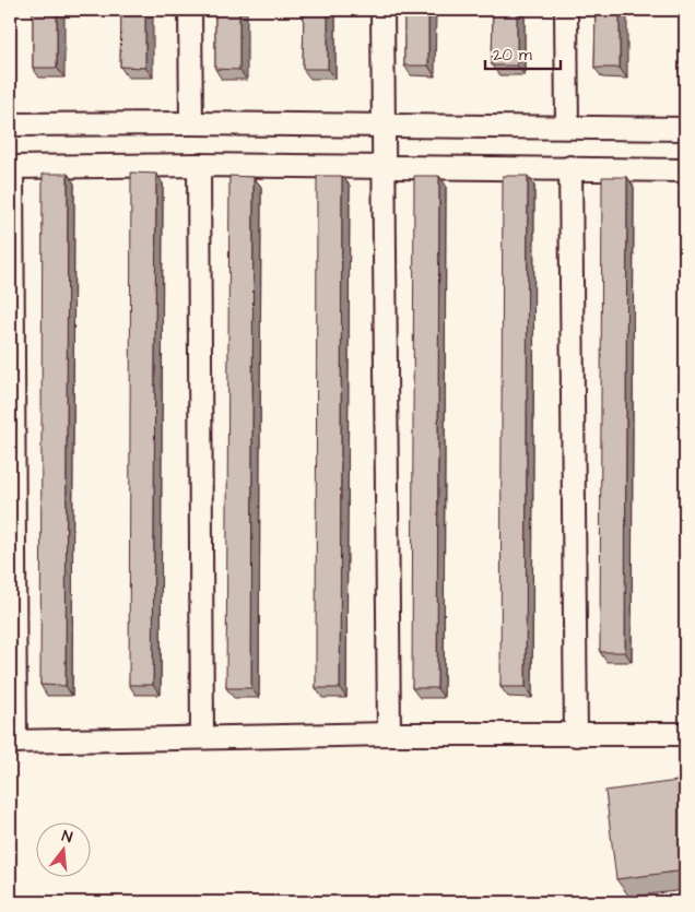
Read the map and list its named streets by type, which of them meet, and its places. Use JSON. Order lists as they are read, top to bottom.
{
  "scale_bar": "20 m",
  "north": "top"
}
